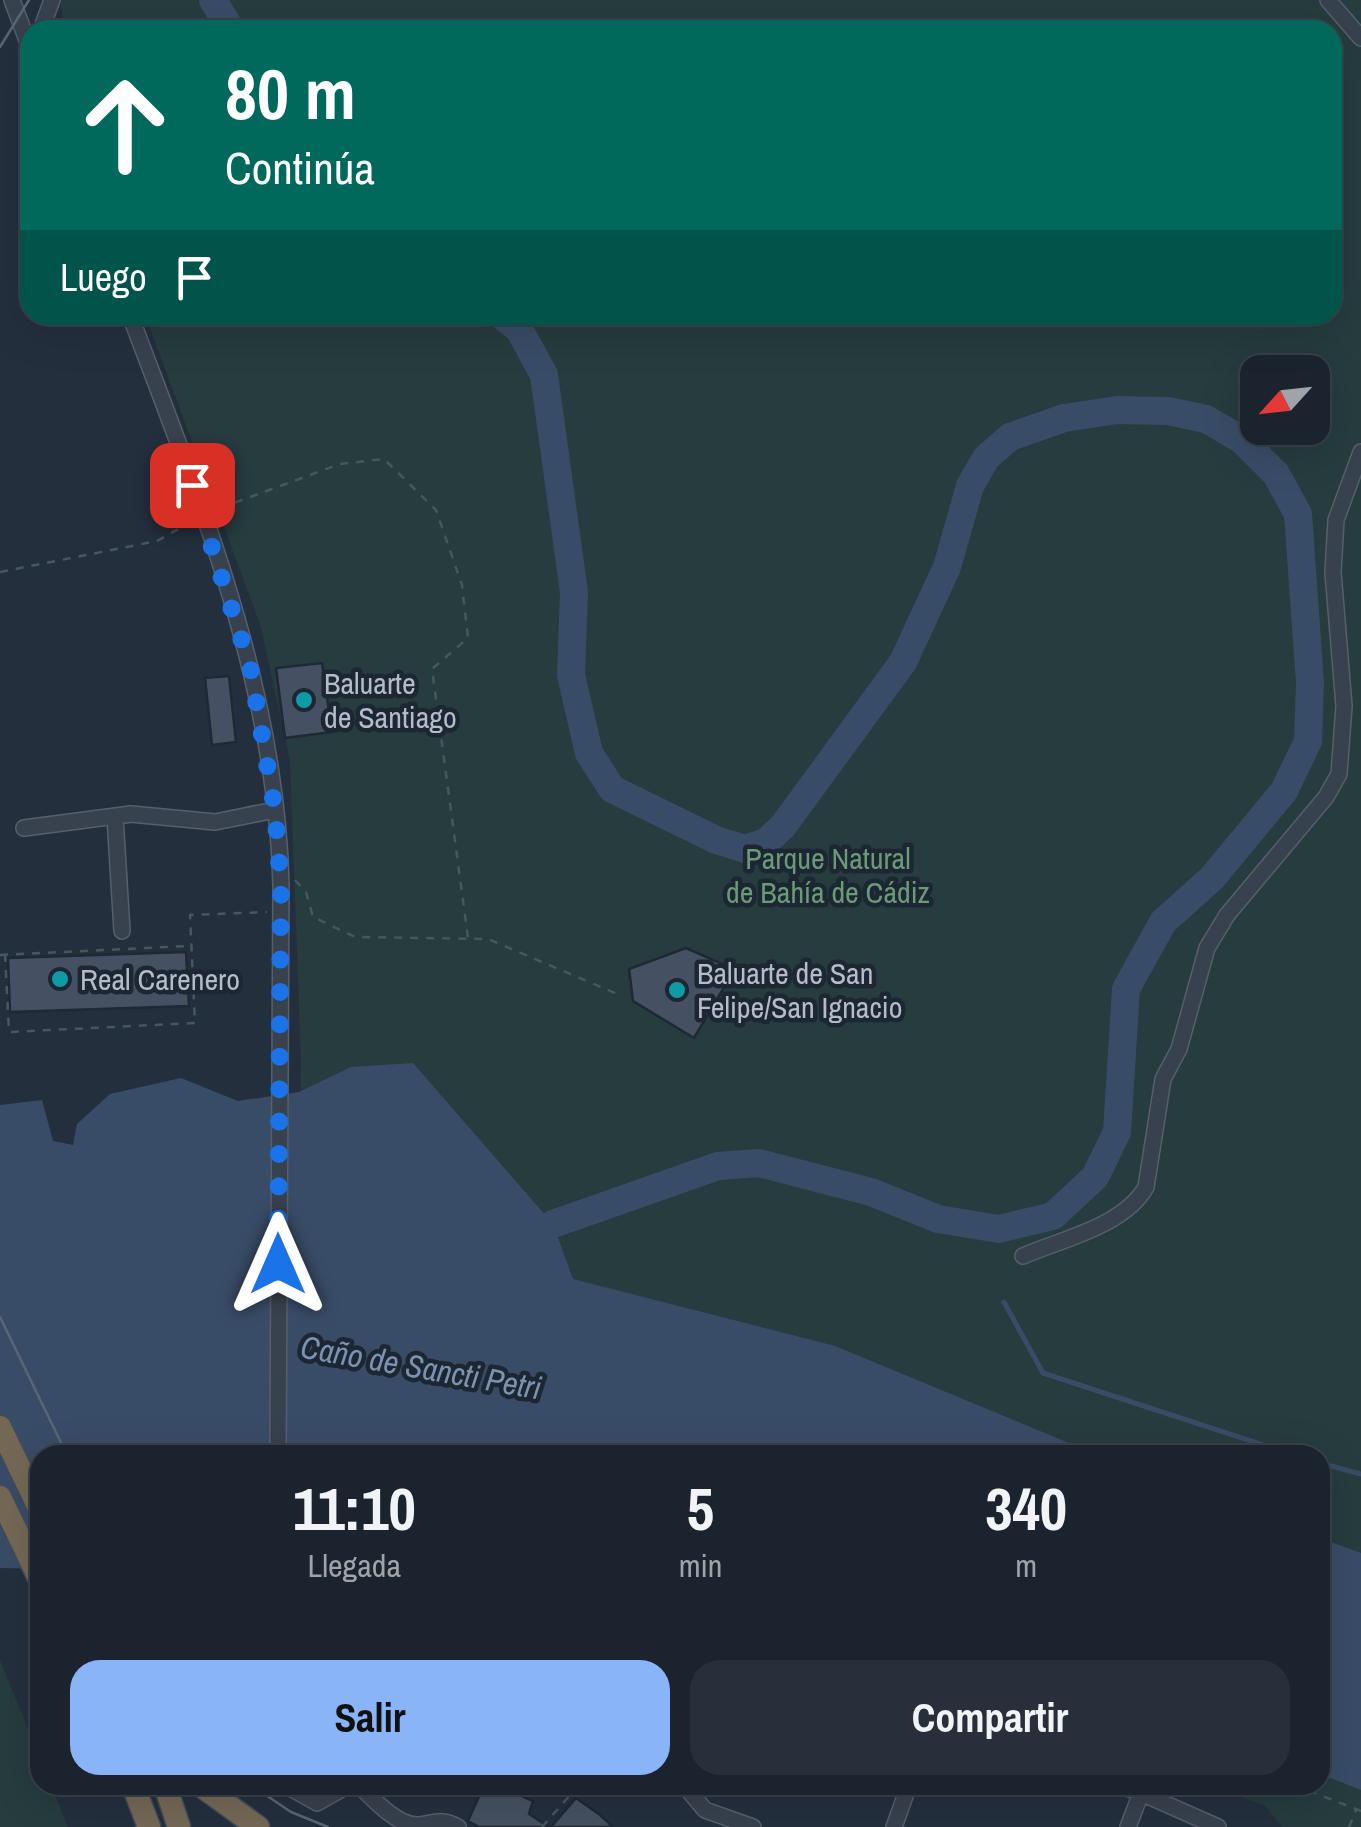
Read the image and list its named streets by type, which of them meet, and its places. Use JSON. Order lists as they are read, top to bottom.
{
  "water": ["Caño de Sancti Petri"],
  "parks": ["Parque Natural de Bahía de Cádiz"],
  "places": ["Baluarte de Santiago", "Real Carenero", "Baluarte de San Felipe/San Ignacio"],
  "north": "bottom left",
  "page": {
    "turn": ["80 m", "Continúa"],
    "then": "Luego",
    "eta": [
      "11:10",
      "Llegada",
      "5",
      "min",
      "340",
      "m"
    ],
    "buttons": ["Salir", "Compartir"]
  }
}
